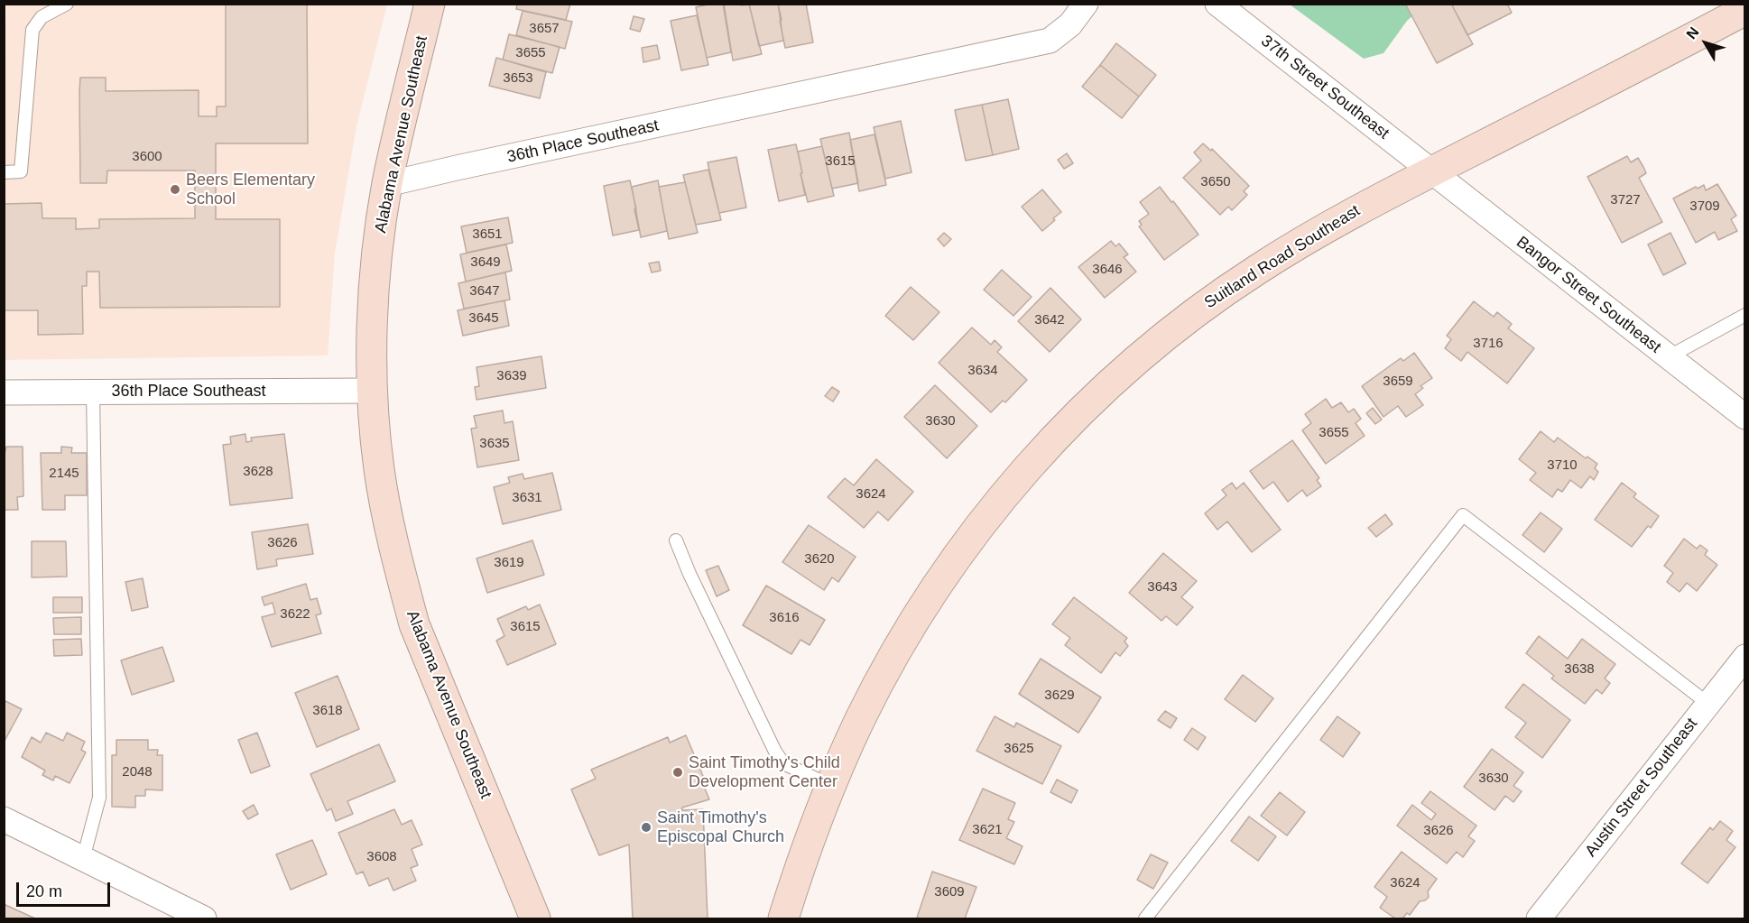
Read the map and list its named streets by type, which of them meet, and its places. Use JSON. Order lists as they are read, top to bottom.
{
  "streets": {
    "main road": ["Alabama Avenue Southeast", "Suitland Road Southeast"],
    "street": [
      "37th Street Southeast",
      "36th Place Southeast",
      "Bangor Street Southeast",
      "Austin Street Southeast"
    ]
  },
  "crossings": [
    ["37th Street Southeast", "Suitland Road Southeast"],
    ["37th Street Southeast", "Bangor Street Southeast"],
    ["Alabama Avenue Southeast", "36th Place Southeast"],
    ["Suitland Road Southeast", "Bangor Street Southeast"]
  ],
  "places": ["Beers Elementary School", "Saint Timothy's Child Development Center", "Saint Timothy's Episcopal Church"],
  "house_numbers": [
    "3657",
    "3655",
    "3653",
    "3600",
    "3615",
    "3650",
    "3727",
    "3709",
    "3651",
    "3649",
    "3646",
    "3647",
    "3645",
    "3642",
    "3716",
    "3634",
    "3639",
    "3659",
    "3630",
    "3655",
    "3635",
    "3710",
    "3628",
    "2145",
    "3624",
    "3631",
    "3626",
    "3620",
    "3619",
    "3643",
    "3622",
    "3616",
    "3615",
    "3638",
    "3629",
    "3618",
    "3625",
    "2048",
    "3630",
    "3621",
    "3626",
    "3608",
    "3624",
    "3609"
  ],
  "scale_bar": "20 m",
  "north": "top left"
}
